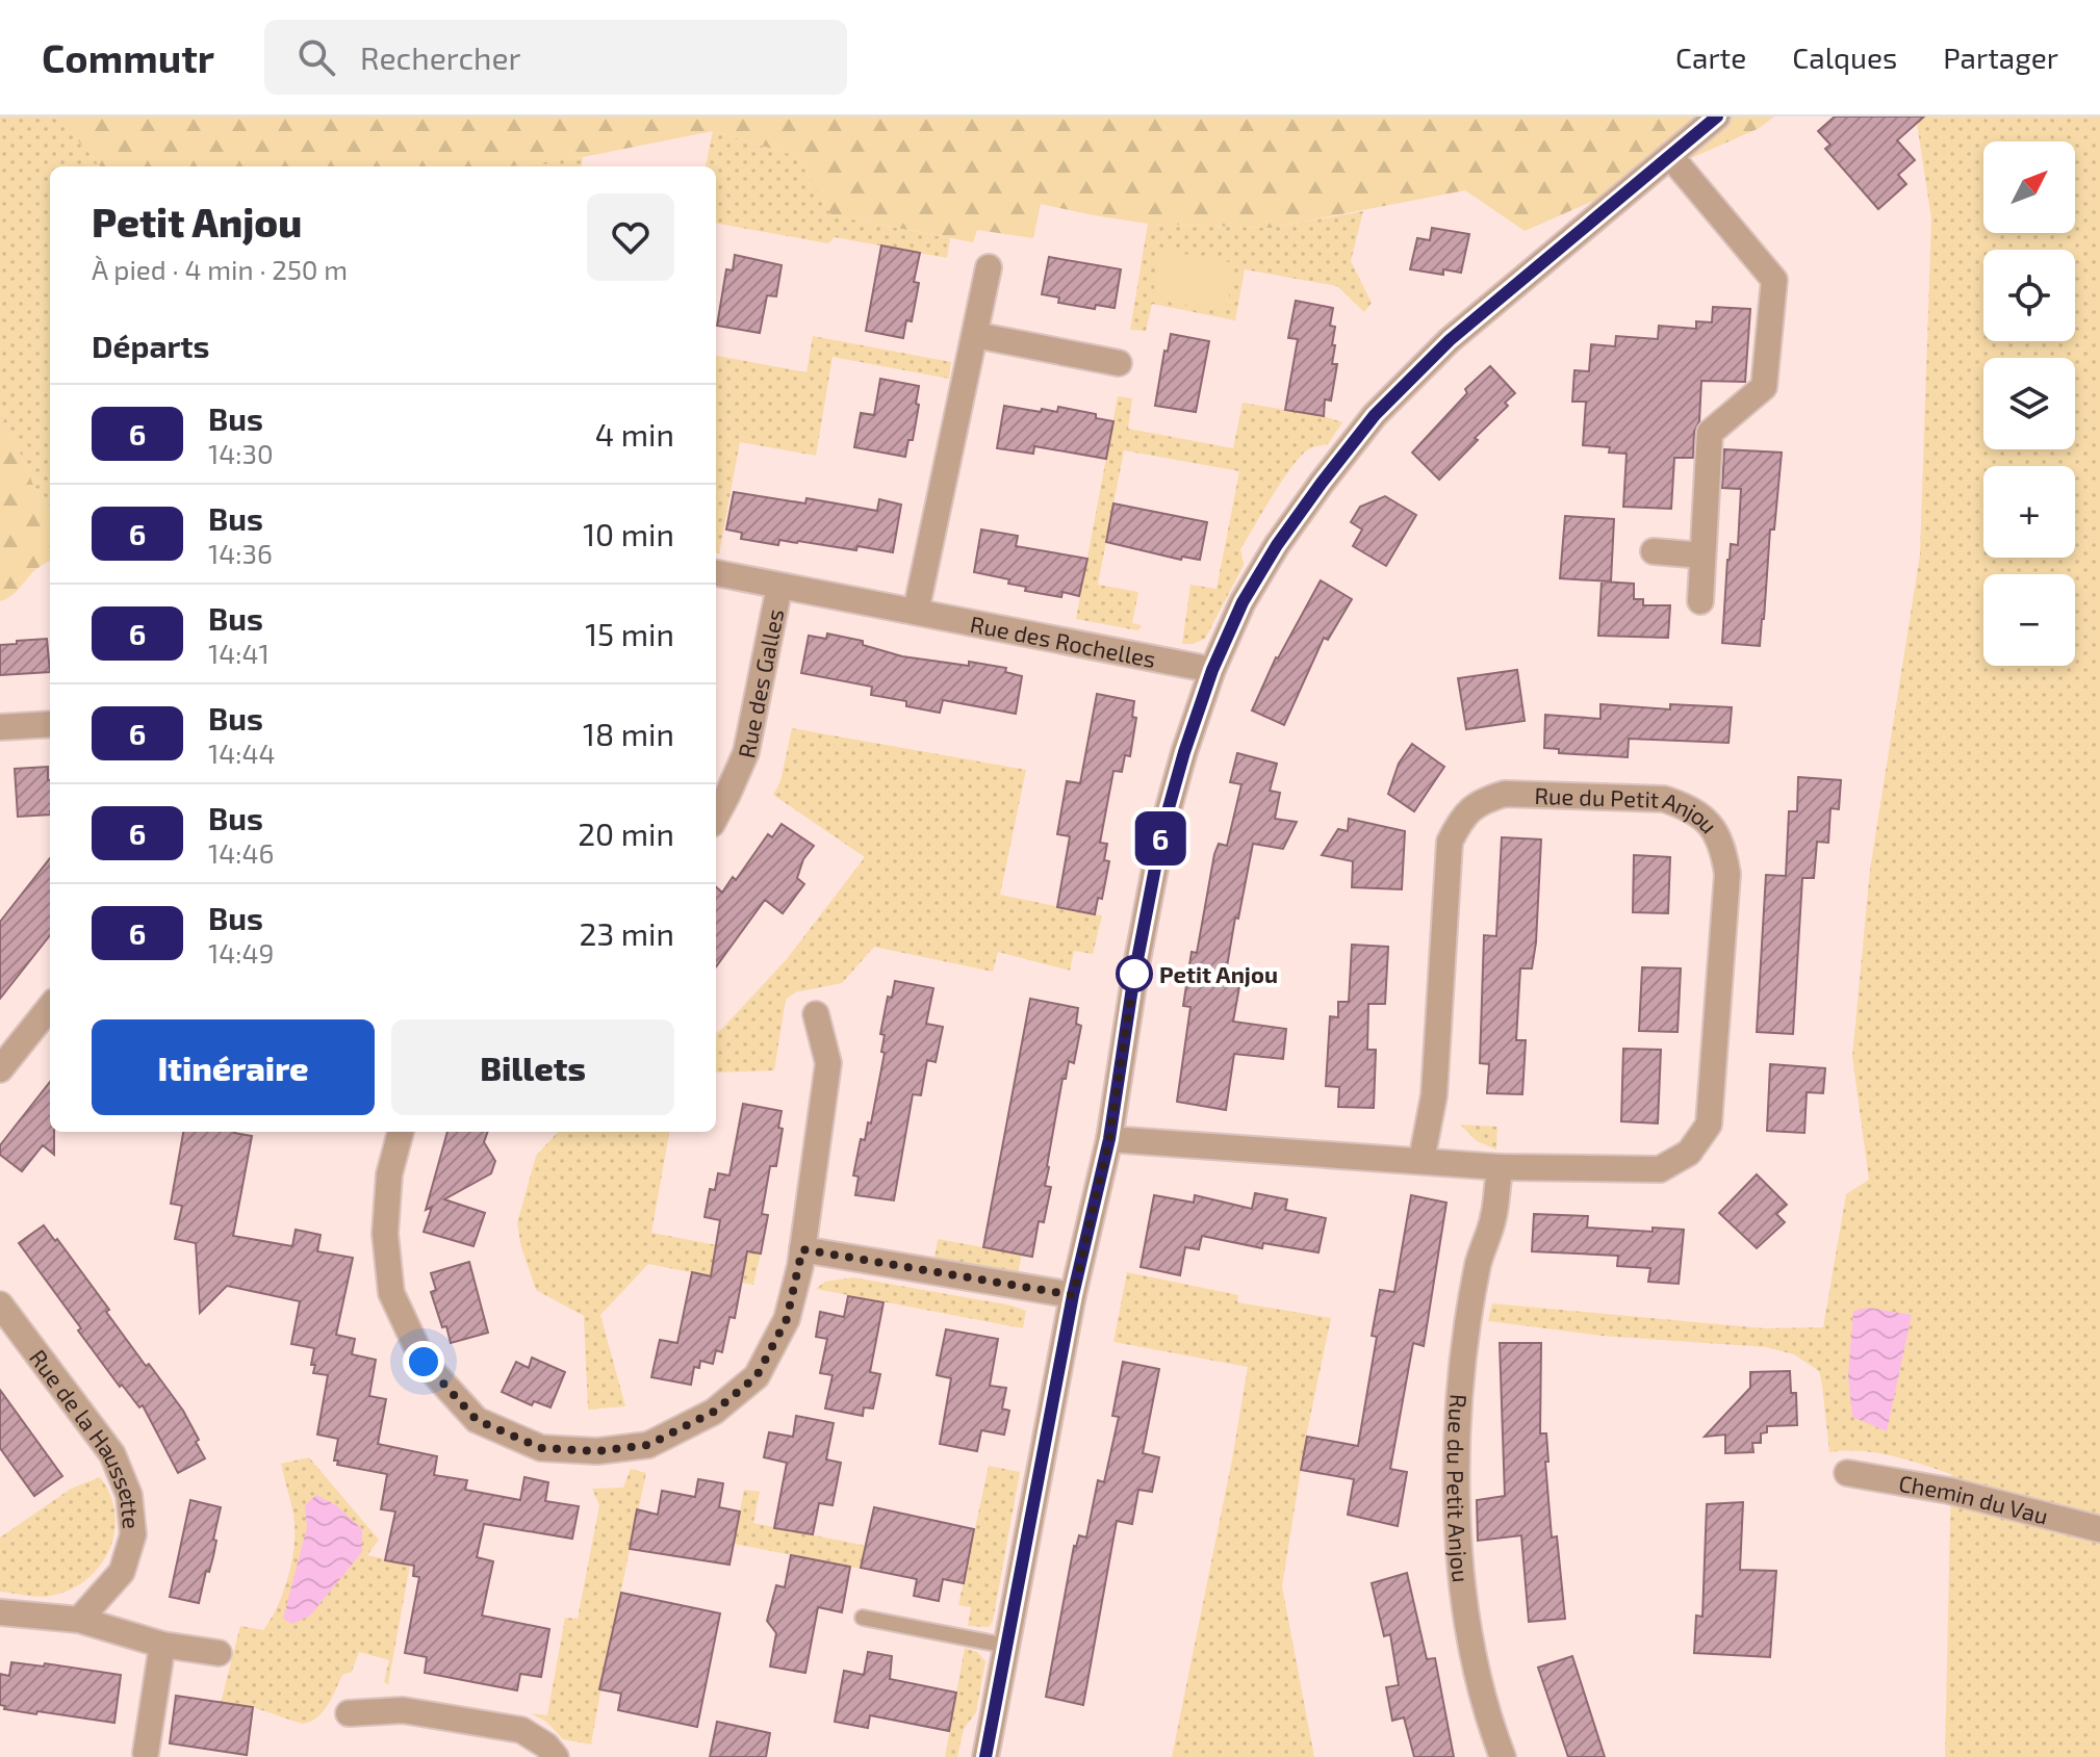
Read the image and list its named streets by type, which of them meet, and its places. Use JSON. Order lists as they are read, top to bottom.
{
  "streets": {
    "street": [
      "Rue des Rochelles",
      "Rue des Galles",
      "Rue du Petit Anjou",
      "Rue de la Haussette",
      "Chemin du Vau"
    ]
  },
  "crossings": [
    ["Rue des Rochelles", "Rue des Galles"]
  ],
  "places": ["Petit Anjou"],
  "lines": ["bus line 6"],
  "north": "top right",
  "page": {
    "header": "Commutr",
    "search": "Rechercher",
    "nav": ["Carte", "Calques", "Partager"],
    "on_map": "6",
    "map_buttons": ["+", "−"],
    "heading": [
      ["Petit Anjou", "À pied · 4 min · 250 m"],
      "Départs"
    ],
    "list": [
      {
        "mark": "6",
        "name": "Bus",
        "note": "14:30",
        "value": "4 min"
      },
      {
        "mark": "6",
        "name": "Bus",
        "note": "14:36",
        "value": "10 min"
      },
      {
        "mark": "6",
        "name": "Bus",
        "note": "14:41",
        "value": "15 min"
      },
      {
        "mark": "6",
        "name": "Bus",
        "note": "14:44",
        "value": "18 min"
      },
      {
        "mark": "6",
        "name": "Bus",
        "note": "14:46",
        "value": "20 min"
      },
      {
        "mark": "6",
        "name": "Bus",
        "note": "14:49",
        "value": "23 min"
      }
    ],
    "buttons": ["Itinéraire", "Billets"]
  }
}
